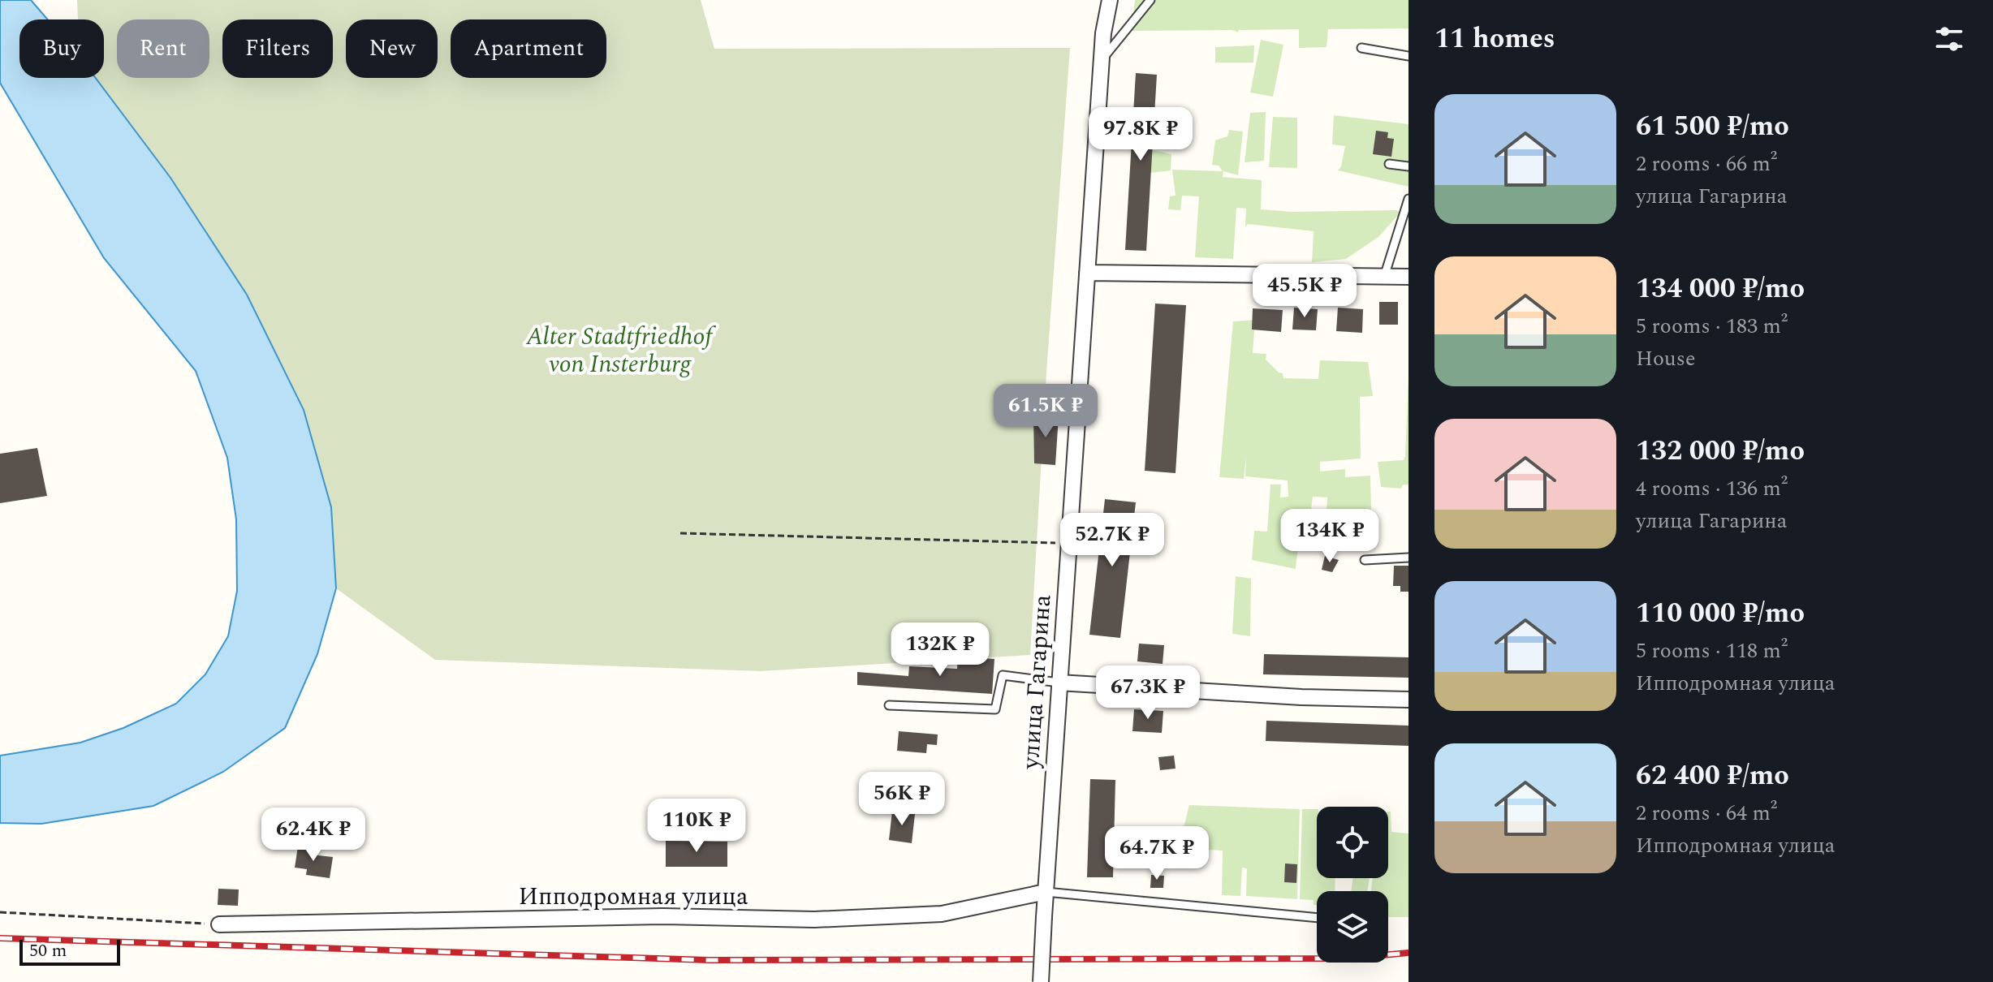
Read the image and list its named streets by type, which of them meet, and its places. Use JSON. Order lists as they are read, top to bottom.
{
  "streets": {
    "street": ["улица Гагарина", "Ипподромная улица"]
  },
  "crossings": [
    ["улица Гагарина", "Ипподромная улица"]
  ],
  "parks": ["Alter Stadtfriedhof von Insterburg"],
  "scale_bar": "50 m",
  "page": {
    "heading": "11 homes",
    "chip": [
      "Buy",
      "Rent",
      "Filters",
      "New",
      "Apartment"
    ],
    "list": [
      {
        "name": "61 500 ₽/mo",
        "note": "2 rooms · 66 m² · улица Гагарина"
      },
      {
        "name": "134 000 ₽/mo",
        "note": "5 rooms · 183 m² · House"
      },
      {
        "name": "132 000 ₽/mo",
        "note": "4 rooms · 136 m² · улица Гагарина"
      },
      {
        "name": "110 000 ₽/mo",
        "note": "5 rooms · 118 m² · Ипподромная улица"
      },
      {
        "name": "62 400 ₽/mo",
        "note": "2 rooms · 64 m² · Ипподромная улица"
      }
    ],
    "price": [
      "97.8K ₽",
      "45.5K ₽",
      "61.5K ₽",
      "134K ₽",
      "52.7K ₽",
      "132K ₽",
      "67.3K ₽",
      "56K ₽",
      "110K ₽",
      "62.4K ₽",
      "64.7K ₽"
    ],
    "scale": "50 m"
  }
}
